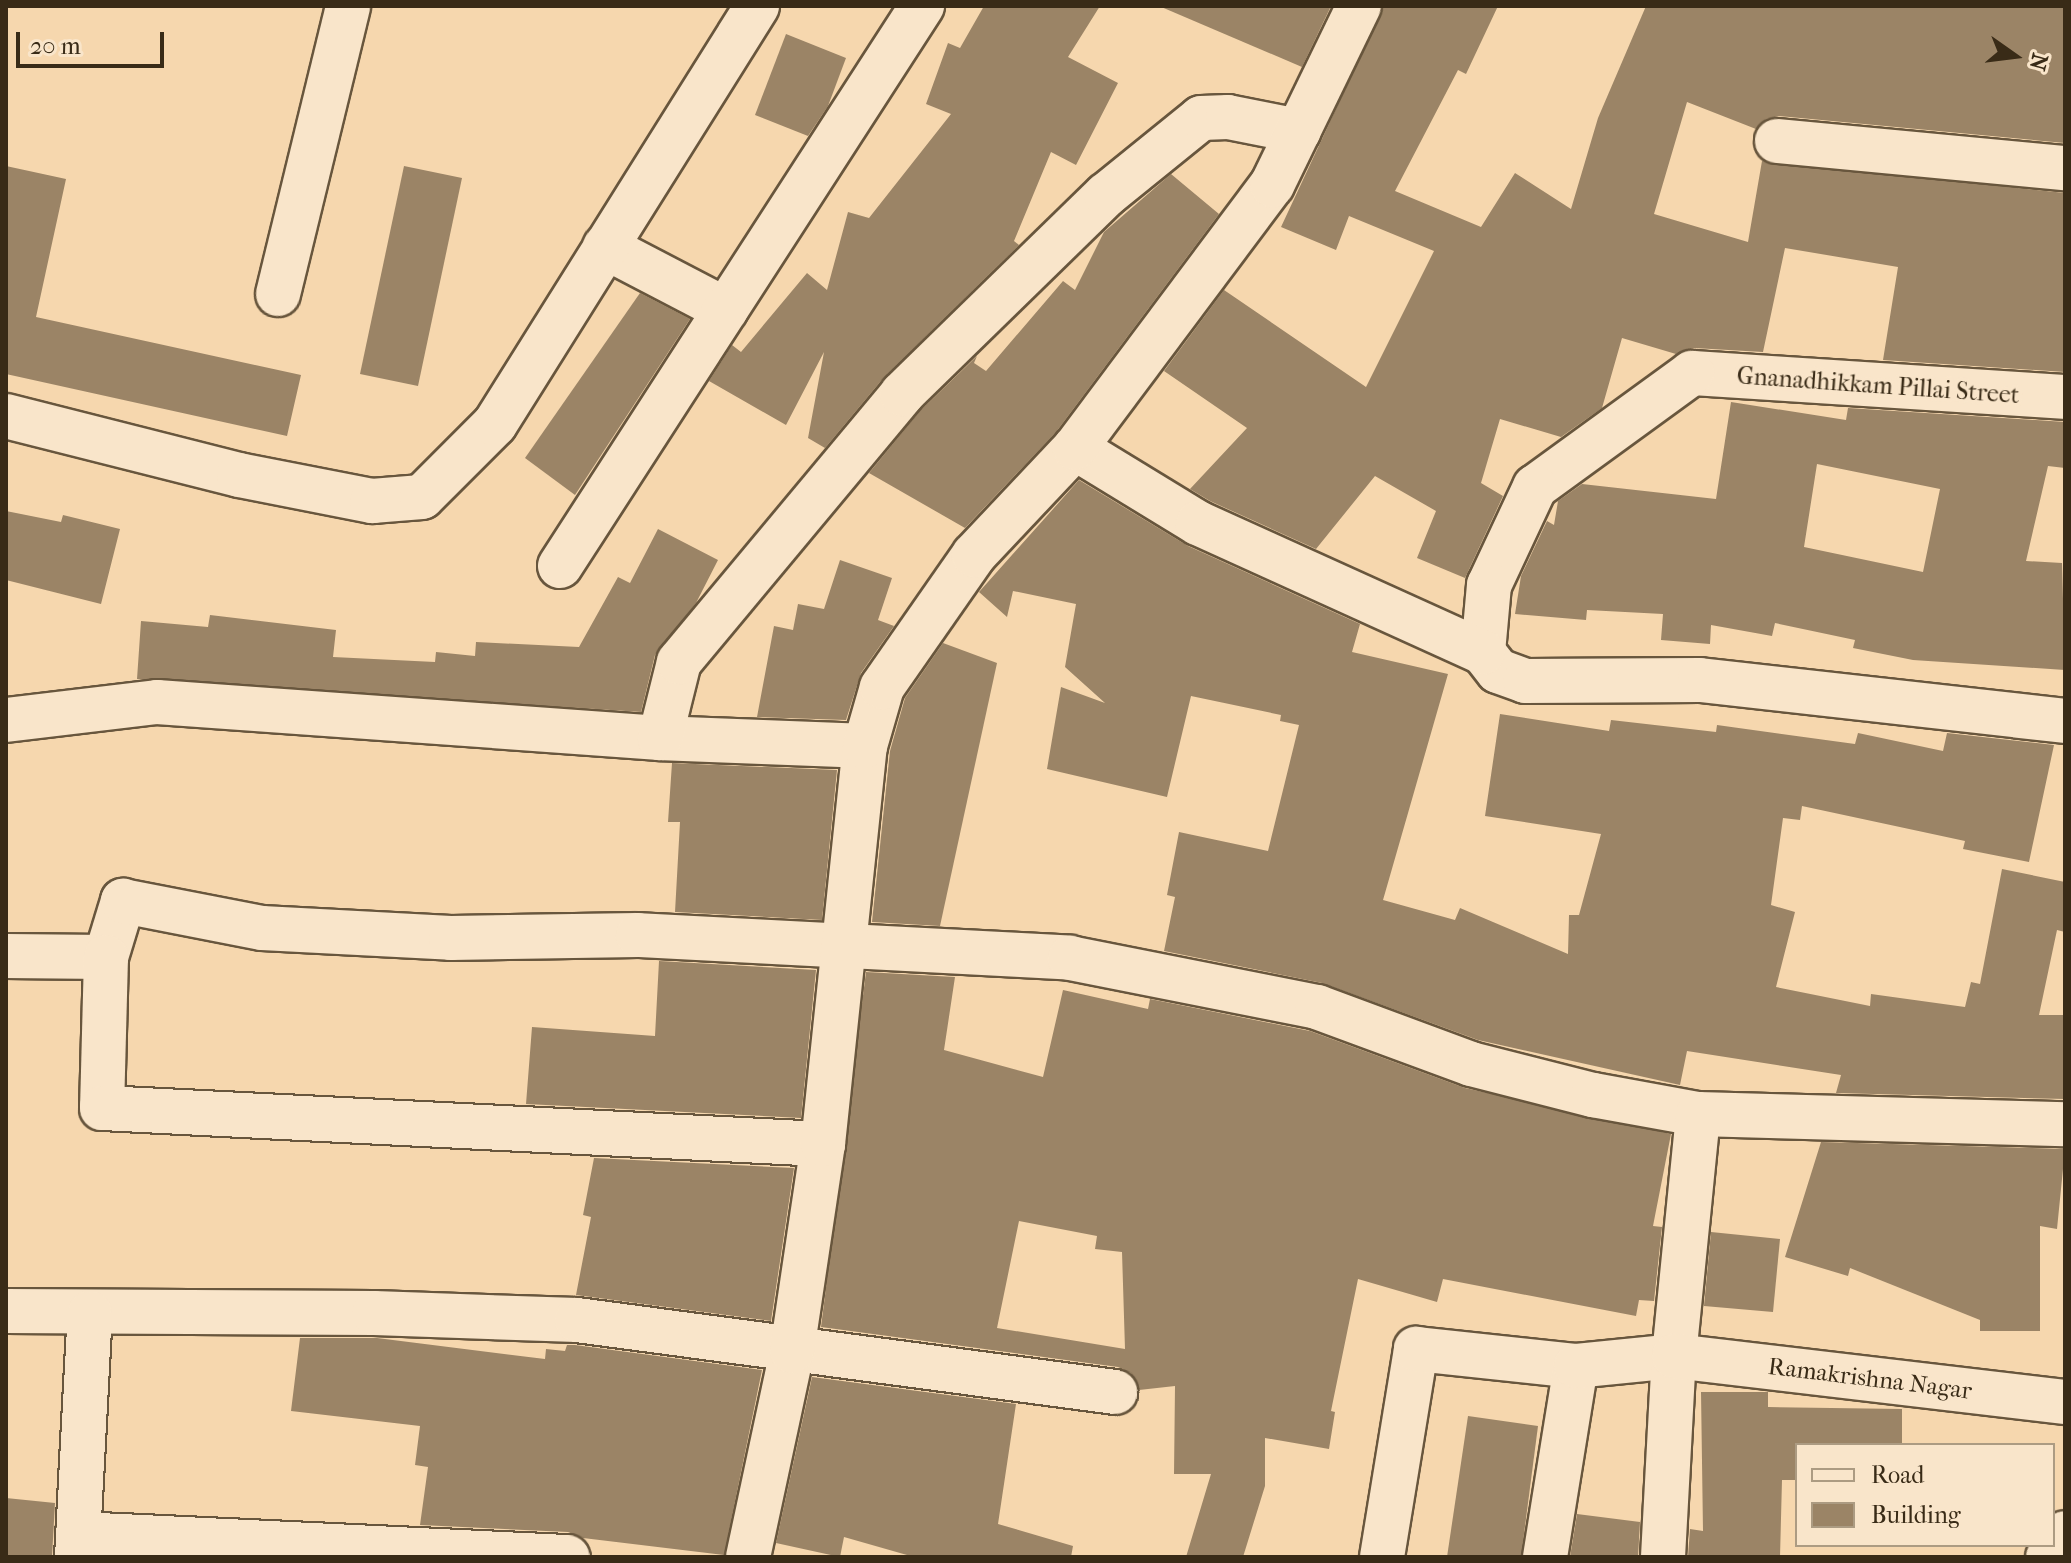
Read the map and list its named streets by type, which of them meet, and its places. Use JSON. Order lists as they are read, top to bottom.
{
  "streets": {
    "street": ["Gnanadhikkam Pillai Street", "Ramakrishna Nagar"]
  },
  "legend": ["Road", "Building"],
  "scale_bar": "20 m",
  "north": "right"
}
